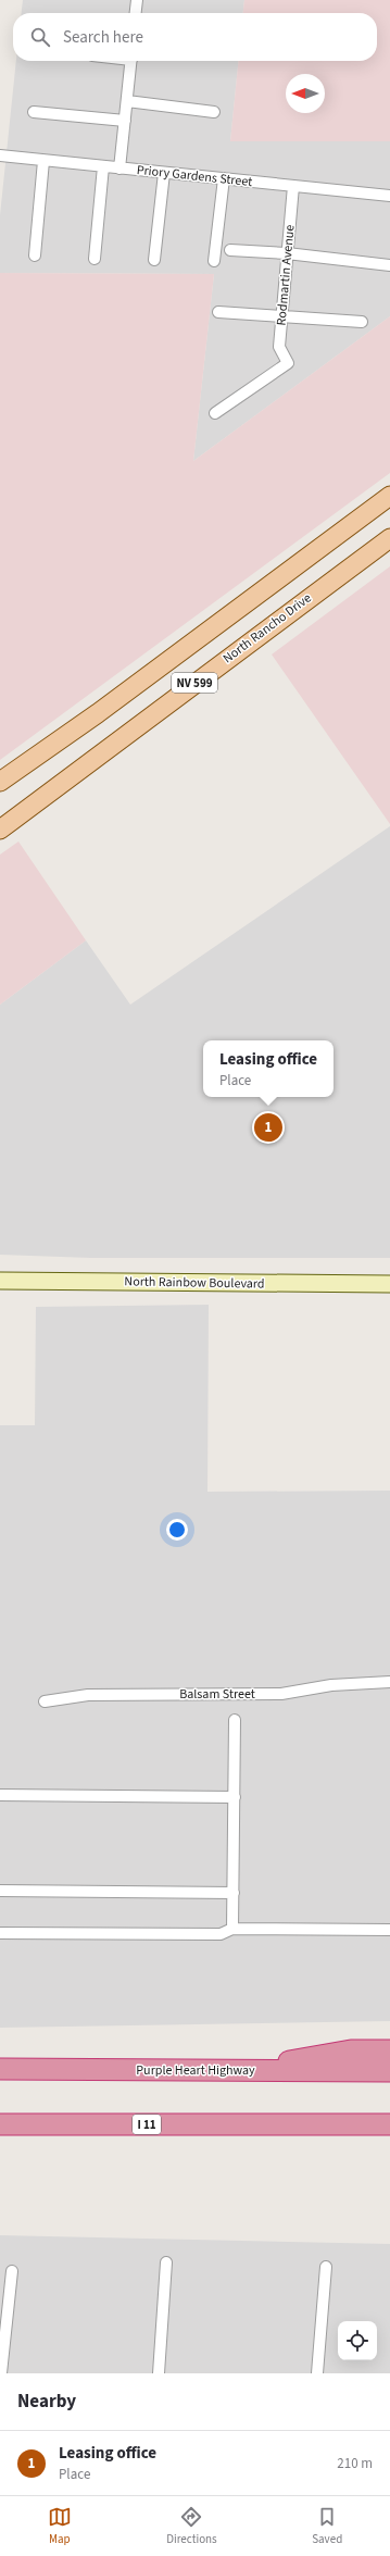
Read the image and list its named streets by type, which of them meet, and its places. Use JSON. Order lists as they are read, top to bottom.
{
  "streets": {
    "highway": ["Purple Heart Highway", "I 11"],
    "main road": ["North Rancho Drive", "NV 599", "North Rainbow Boulevard"],
    "street": ["Priory Gardens Street", "Rodmartin Avenue", "Balsam Street"]
  },
  "crossings": [
    ["Priory Gardens Street", "Rodmartin Avenue"]
  ],
  "north": "left",
  "page": {
    "search": "Search here",
    "popup": ["Leasing office", "Place"],
    "pins": "1",
    "heading": "Nearby",
    "list": [
      {
        "mark": "1",
        "name": "Leasing office",
        "note": "Place",
        "value": "210 m"
      }
    ],
    "nav": ["Map", "Directions", "Saved"]
  }
}
